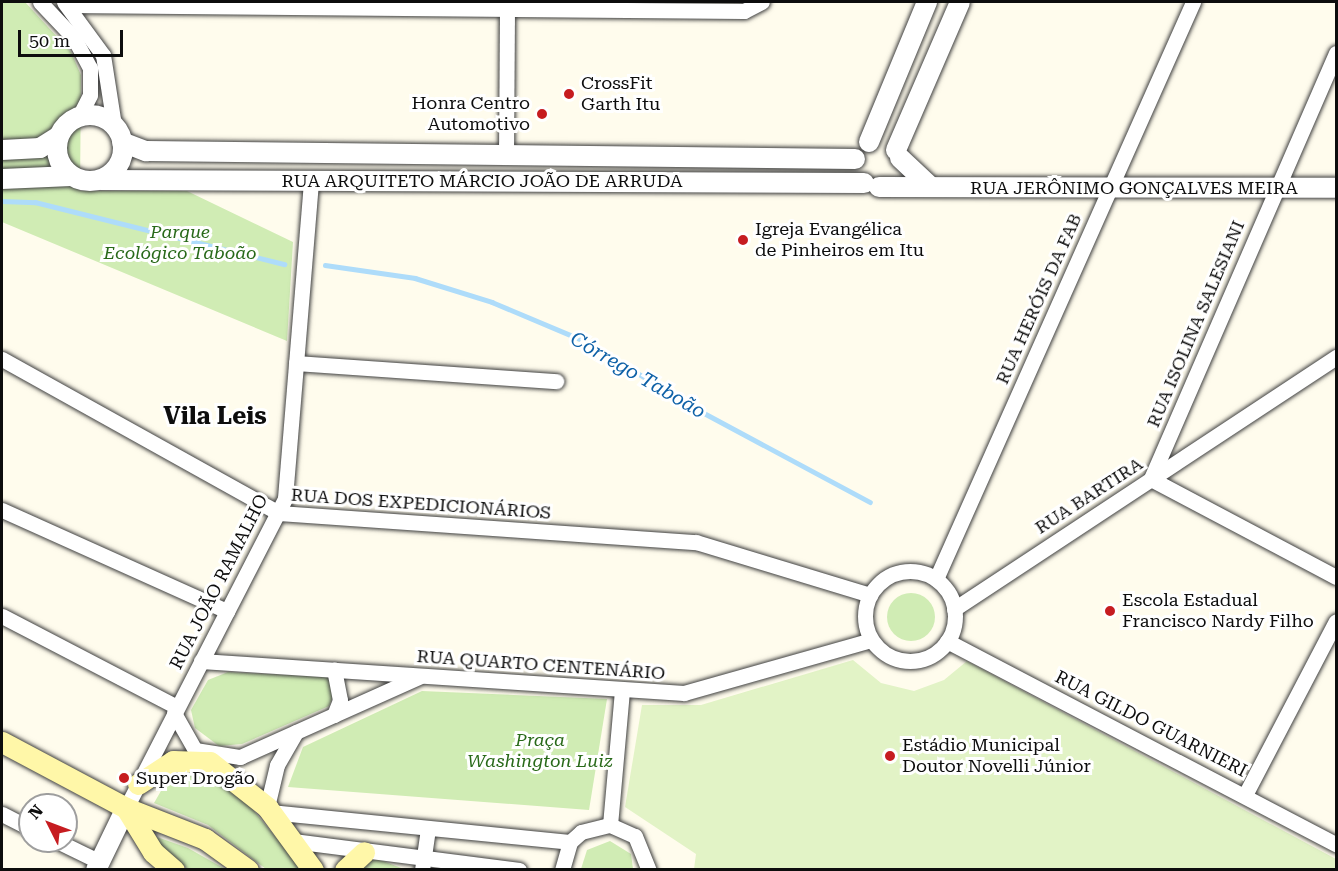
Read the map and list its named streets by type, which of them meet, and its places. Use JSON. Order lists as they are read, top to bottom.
{
  "streets": {
    "street": [
      "RUA ARQUITETO MÁRCIO JOÃO DE ARRUDA",
      "RUA JERÔNIMO GONÇALVES MEIRA",
      "RUA HERÓIS DA FAB",
      "RUA ISOLINA SALESIANI",
      "RUA BARTIRA",
      "RUA DOS EXPEDICIONÁRIOS",
      "RUA JOÃO RAMALHO",
      "RUA QUARTO CENTENÁRIO",
      "RUA GILDO GUARNIERI"
    ]
  },
  "crossings": [
    ["RUA ARQUITETO MÁRCIO JOÃO DE ARRUDA", "RUA JERÔNIMO GONÇALVES MEIRA"],
    ["RUA ARQUITETO MÁRCIO JOÃO DE ARRUDA", "RUA JOÃO RAMALHO"],
    ["RUA JERÔNIMO GONÇALVES MEIRA", "RUA HERÓIS DA FAB"],
    ["RUA JERÔNIMO GONÇALVES MEIRA", "RUA ISOLINA SALESIANI"],
    ["RUA HERÓIS DA FAB", "RUA BARTIRA"],
    ["RUA HERÓIS DA FAB", "RUA DOS EXPEDICIONÁRIOS"],
    ["RUA HERÓIS DA FAB", "RUA QUARTO CENTENÁRIO"],
    ["RUA HERÓIS DA FAB", "RUA GILDO GUARNIERI"],
    ["RUA ISOLINA SALESIANI", "RUA BARTIRA"],
    ["RUA BARTIRA", "RUA DOS EXPEDICIONÁRIOS"],
    ["RUA BARTIRA", "RUA QUARTO CENTENÁRIO"],
    ["RUA BARTIRA", "RUA GILDO GUARNIERI"],
    ["RUA DOS EXPEDICIONÁRIOS", "RUA JOÃO RAMALHO"],
    ["RUA DOS EXPEDICIONÁRIOS", "RUA QUARTO CENTENÁRIO"],
    ["RUA DOS EXPEDICIONÁRIOS", "RUA GILDO GUARNIERI"],
    ["RUA JOÃO RAMALHO", "RUA QUARTO CENTENÁRIO"],
    ["RUA QUARTO CENTENÁRIO", "RUA GILDO GUARNIERI"]
  ],
  "districts": ["Vila Leis"],
  "water": ["Córrego Taboão"],
  "parks": ["Parque Ecológico Taboão", "Praça Washington Luiz"],
  "places": [
    "CrossFit Garth Itu",
    "Honra Centro Automotivo",
    "Igreja Evangélica de Pinheiros em Itu",
    "Escola Estadual Francisco Nardy Filho",
    "Estádio Municipal Doutor Novelli Júnior",
    "Super Drogão"
  ],
  "scale_bar": "50 m",
  "north": "top left"
}
